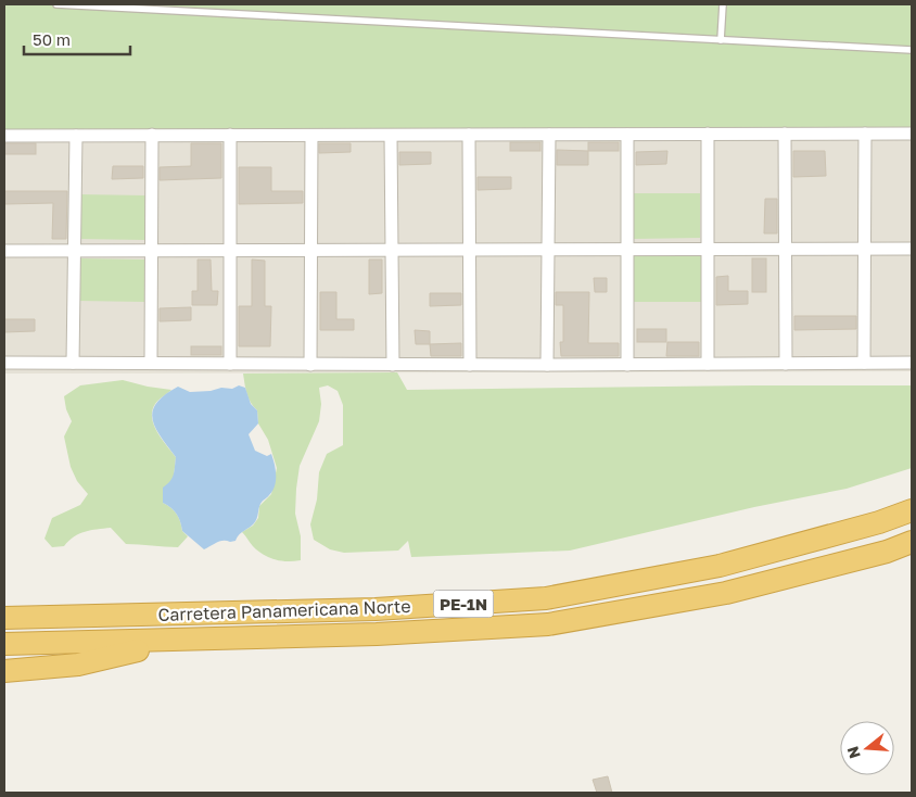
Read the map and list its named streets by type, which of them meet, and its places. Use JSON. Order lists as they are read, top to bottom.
{
  "streets": {
    "highway": ["PE-1N", "Carretera Panamericana Norte"]
  },
  "scale_bar": "50 m",
  "north": "left"
}
